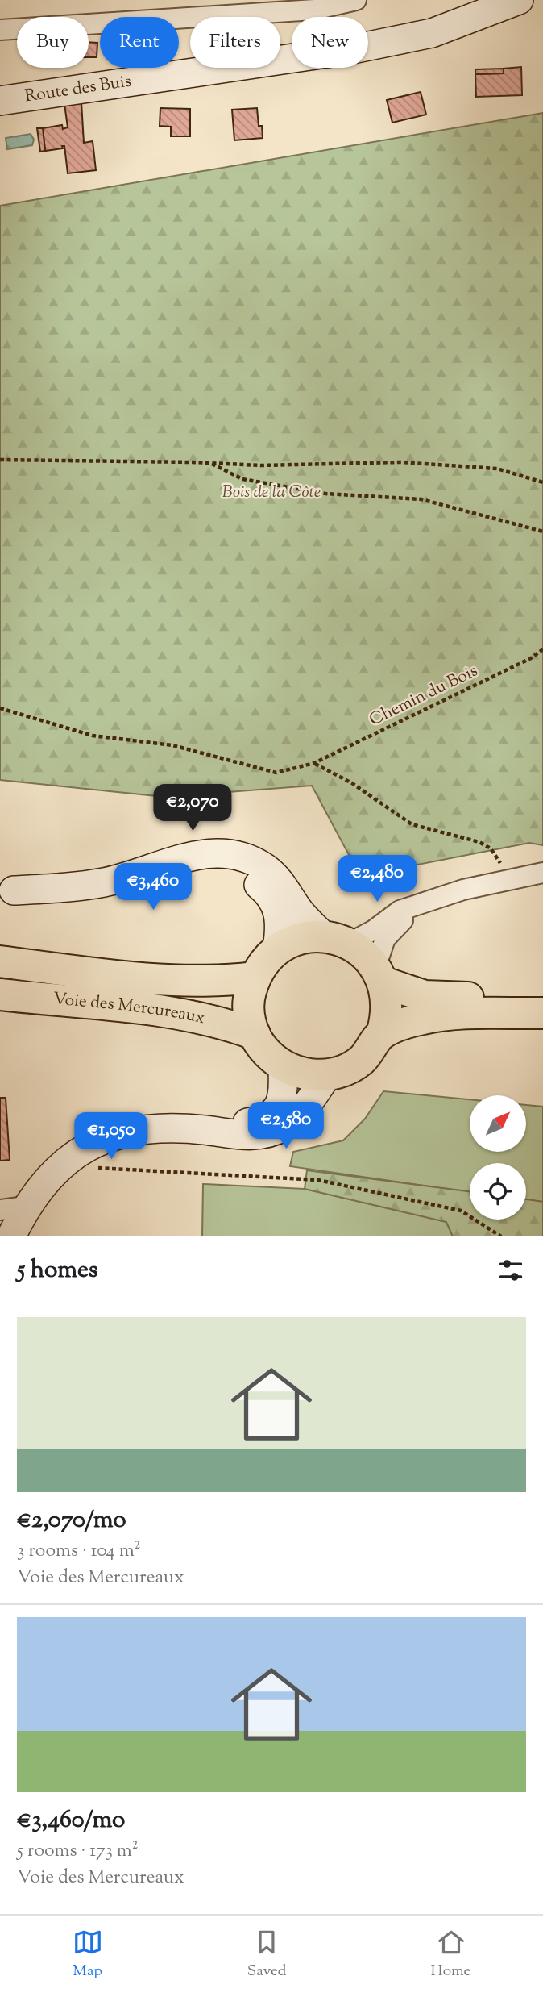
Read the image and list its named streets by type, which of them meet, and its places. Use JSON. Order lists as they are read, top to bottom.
{
  "streets": {
    "main road": ["Voie des Mercureaux"],
    "street": ["Route des Buis"],
    "path": ["Chemin du Bois"]
  },
  "parks": ["Bois de la Côte"],
  "north": "top right",
  "page": {
    "chip": [
      "Buy",
      "Rent",
      "Filters",
      "New"
    ],
    "price": [
      "€2,070",
      "€2,480",
      "€3,460",
      "€2,580",
      "€1,050"
    ],
    "heading": "5 homes",
    "list": [
      {
        "name": "€2,070/mo",
        "note": "3 rooms · 104 m² · Voie des Mercureaux"
      },
      {
        "name": "€3,460/mo",
        "note": "5 rooms · 173 m² · Voie des Mercureaux"
      }
    ],
    "tabs": ["Map", "Saved", "Home"]
  }
}
